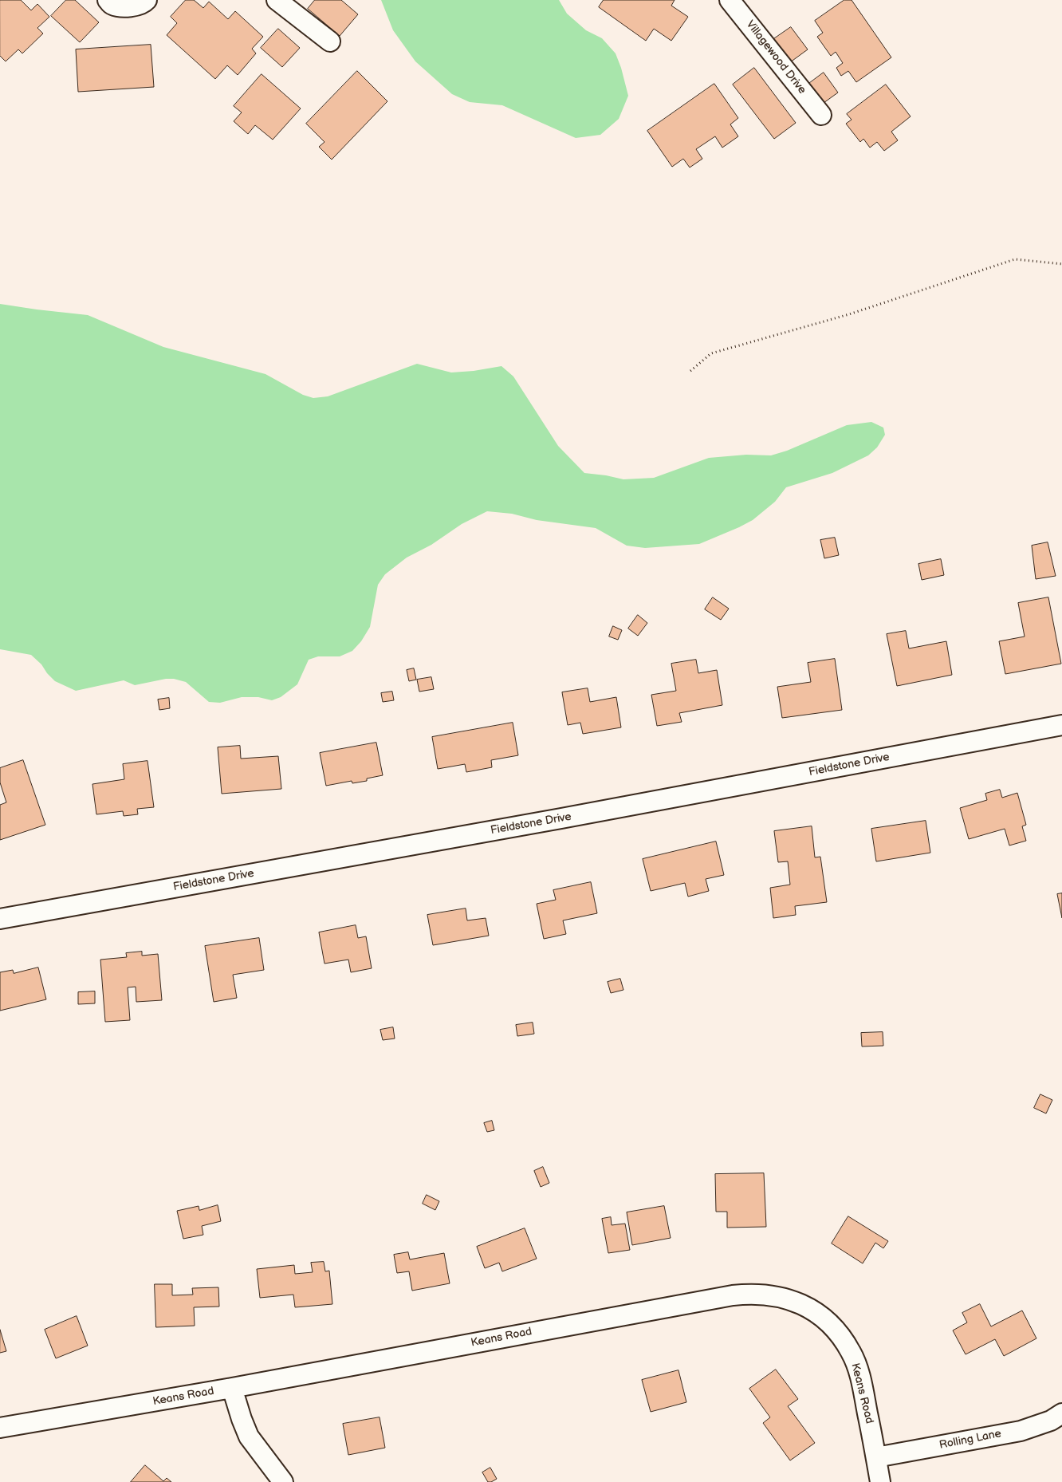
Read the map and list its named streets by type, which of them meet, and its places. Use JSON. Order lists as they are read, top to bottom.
{
  "streets": {
    "street": [
      "Villagewood Drive",
      "Fieldstone Drive",
      "Keans Road",
      "Rolling Lane"
    ]
  },
  "crossings": [
    ["Keans Road", "Rolling Lane"]
  ]
}
